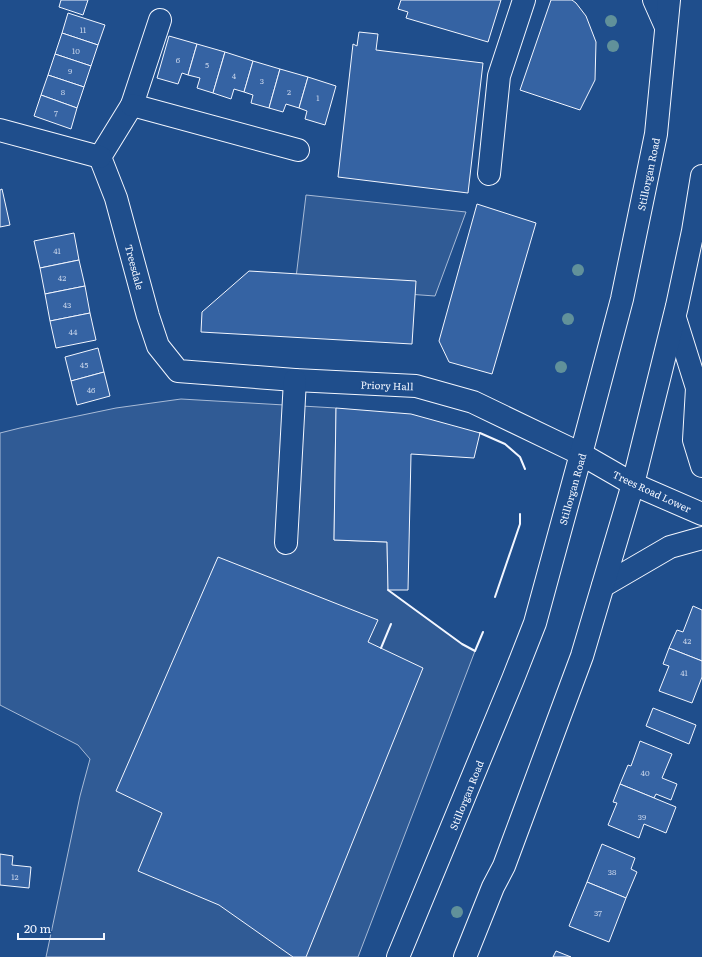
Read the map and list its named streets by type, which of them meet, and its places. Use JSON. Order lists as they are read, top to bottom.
{
  "streets": {
    "main road": [
      "Stillorgan Road",
      "Treesdale",
      "Priory Hall",
      "Trees Road Lower"
    ]
  },
  "crossings": [
    ["Stillorgan Road", "Priory Hall"],
    ["Stillorgan Road", "Trees Road Lower"],
    ["Treesdale", "Priory Hall"],
    ["Priory Hall", "Trees Road Lower"]
  ],
  "house_numbers": [
    "11",
    "10",
    "6",
    "5",
    "9",
    "4",
    "3",
    "8",
    "2",
    "1",
    "7",
    "41",
    "42",
    "43",
    "44",
    "45",
    "46",
    "42",
    "41",
    "40",
    "39",
    "38",
    "12",
    "37"
  ],
  "scale_bar": "20 m"
}
